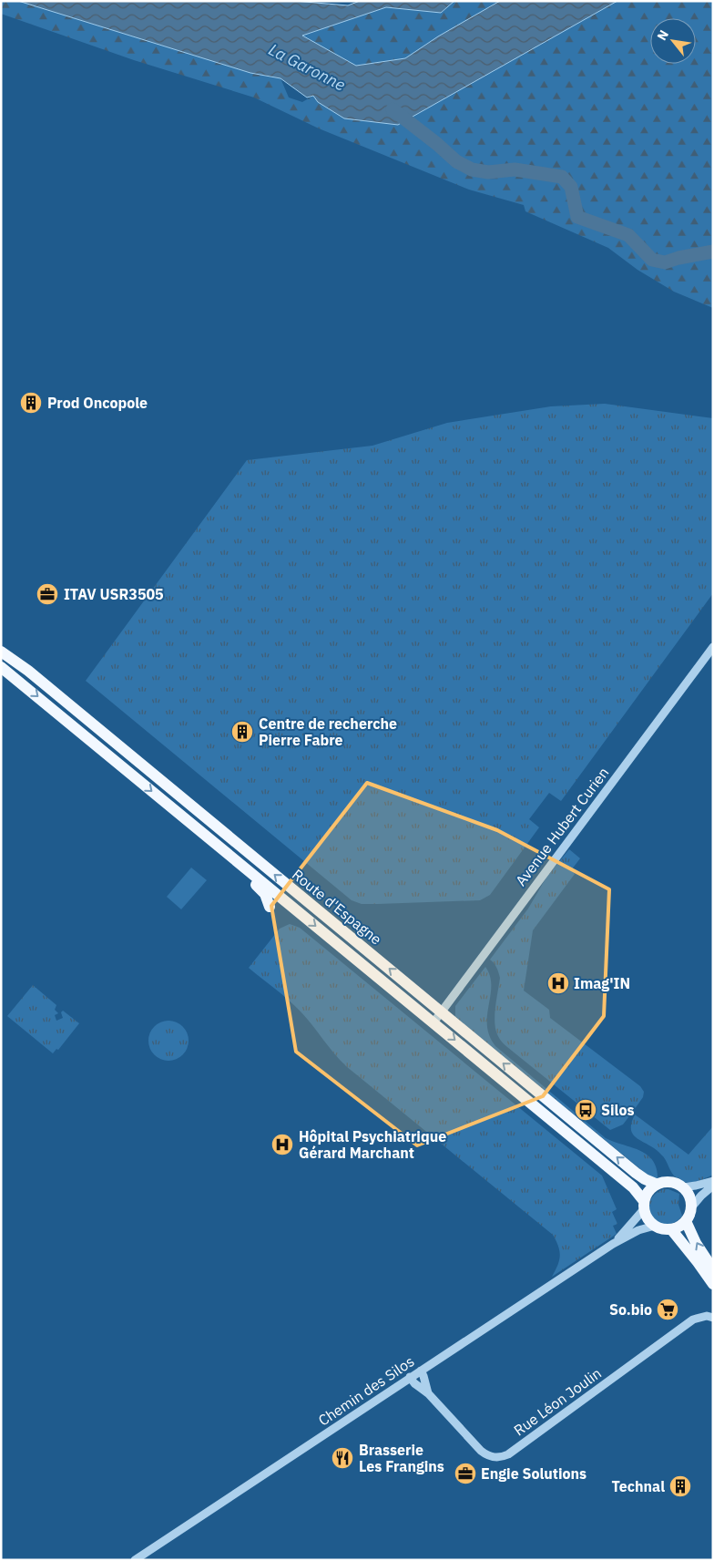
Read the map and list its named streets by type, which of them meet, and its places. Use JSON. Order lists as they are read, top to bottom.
{
  "streets": {
    "main road": ["Route d'Espagne"],
    "street": ["Avenue Hubert Curien", "Chemin des Silos", "Rue Léon Joulin"]
  },
  "crossings": [
    ["Avenue Hubert Curien", "Route d'Espagne"],
    ["Route d'Espagne", "Chemin des Silos"],
    ["Chemin des Silos", "Rue Léon Joulin"]
  ],
  "water": ["La Garonne"],
  "places": {
    "building": ["Prod Oncopole", "Centre de recherche Pierre Fabre", "Technal"],
    "office": ["ITAV USR3505", "Engie Solutions"],
    "hospital": ["Imag'IN", "Hôpital Psychiatrique Gérard Marchant"],
    "bus stop": ["Silos"],
    "supermarket": ["So.bio"],
    "restaurant": ["Brasserie Les Frangins"]
  },
  "north": "top left"
}
